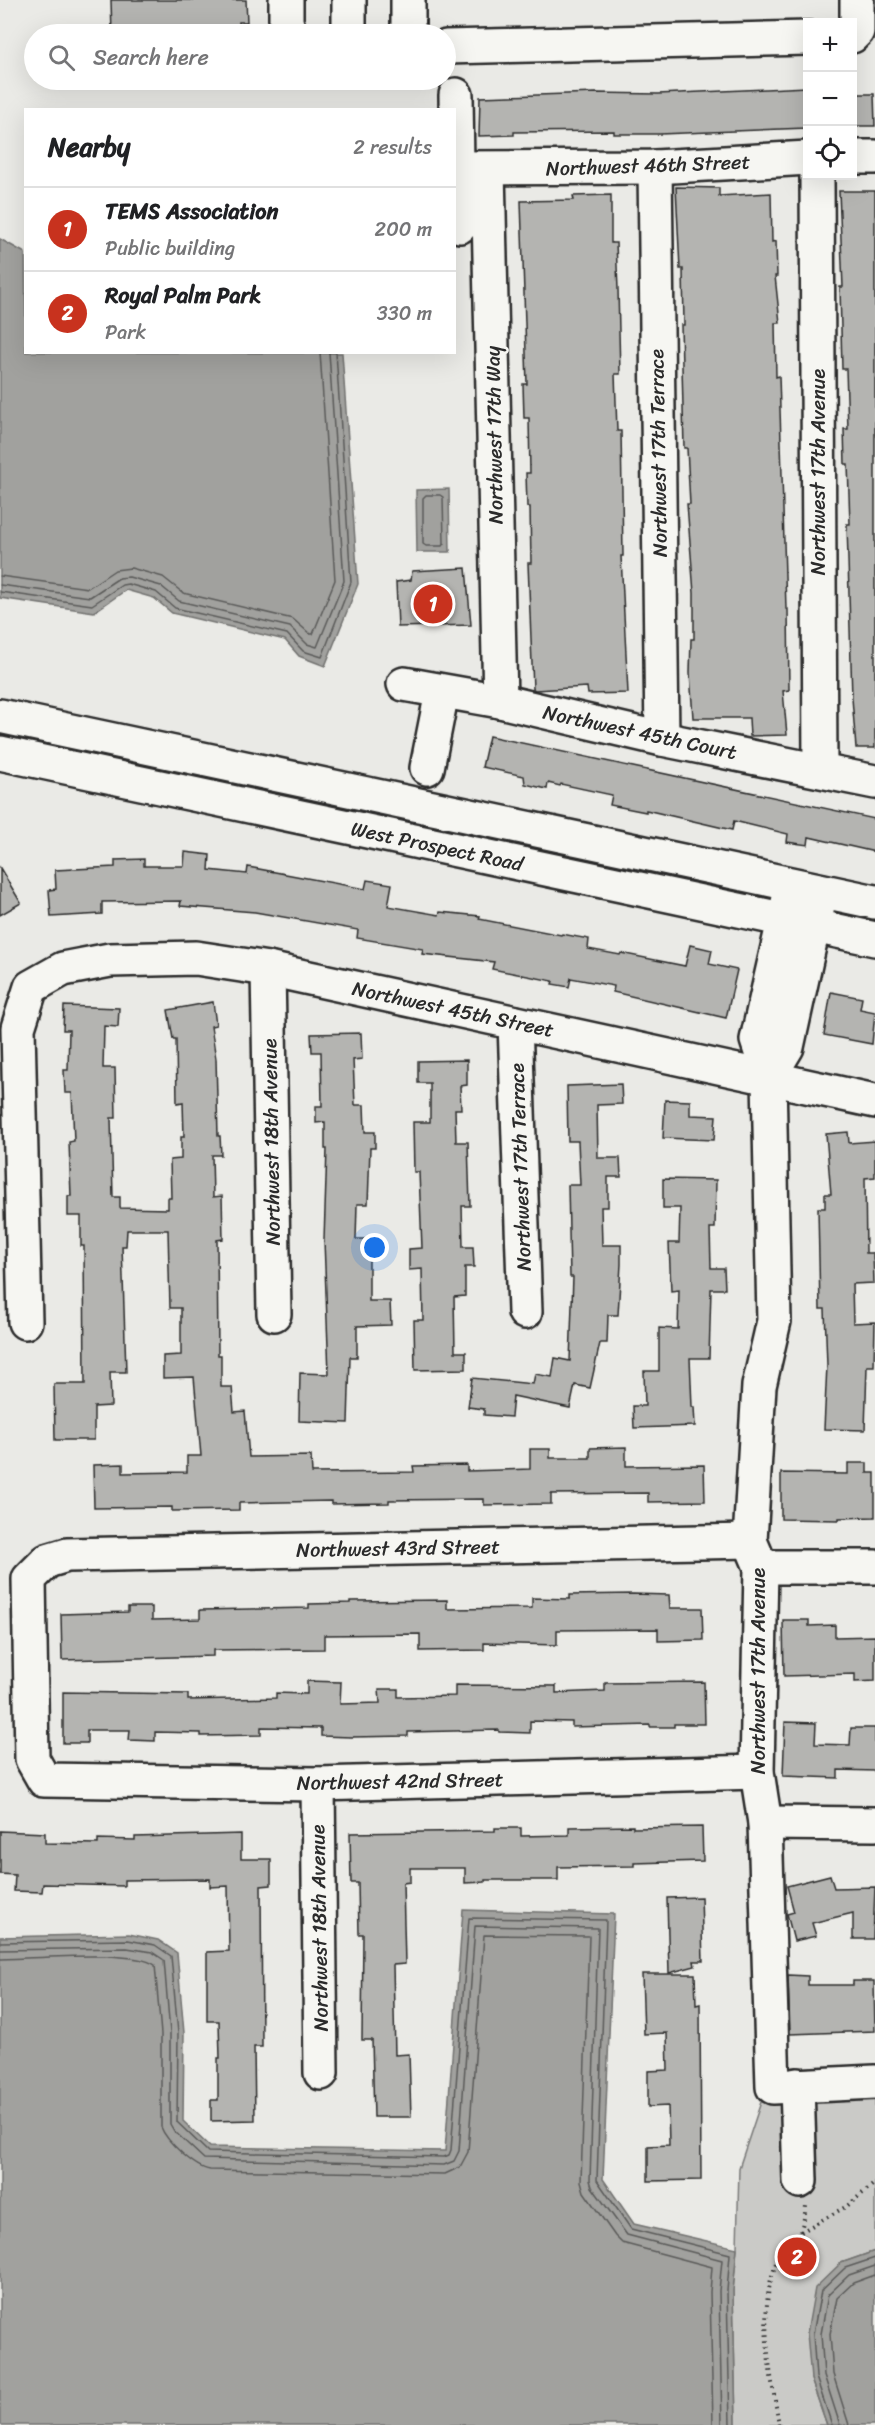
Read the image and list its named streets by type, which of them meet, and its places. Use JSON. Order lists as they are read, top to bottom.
{
  "streets": {
    "street": [
      "Northwest 46th Street",
      "Northwest 17th Way",
      "Northwest 17th Terrace",
      "Northwest 17th Avenue",
      "Northwest 45th Court",
      "West Prospect Road",
      "Northwest 45th Street",
      "Northwest 18th Avenue",
      "Northwest 43rd Street",
      "Northwest 42nd Street"
    ]
  },
  "crossings": [
    ["Northwest 46th Street", "Northwest 17th Way"],
    ["Northwest 46th Street", "Northwest 17th Terrace"],
    ["Northwest 17th Way", "Northwest 45th Court"],
    ["Northwest 17th Terrace", "Northwest 45th Court"],
    ["Northwest 17th Terrace", "Northwest 45th Street"],
    ["Northwest 17th Avenue", "Northwest 45th Court"],
    ["Northwest 17th Avenue", "West Prospect Road"],
    ["Northwest 17th Avenue", "Northwest 45th Street"],
    ["Northwest 17th Avenue", "Northwest 43rd Street"],
    ["Northwest 17th Avenue", "Northwest 42nd Street"],
    ["Northwest 45th Street", "Northwest 18th Avenue"],
    ["Northwest 18th Avenue", "Northwest 42nd Street"],
    ["Northwest 43rd Street", "Northwest 42nd Street"]
  ],
  "page": {
    "map_buttons": ["+", "−"],
    "search": "Search here",
    "heading": ["Nearby", "2 results"],
    "list": [
      {
        "mark": "1",
        "name": "TEMS Association",
        "note": "Public building",
        "value": "200 m"
      },
      {
        "mark": "2",
        "name": "Royal Palm Park",
        "note": "Park",
        "value": "330 m"
      }
    ],
    "pins": ["1", "2"]
  }
}
